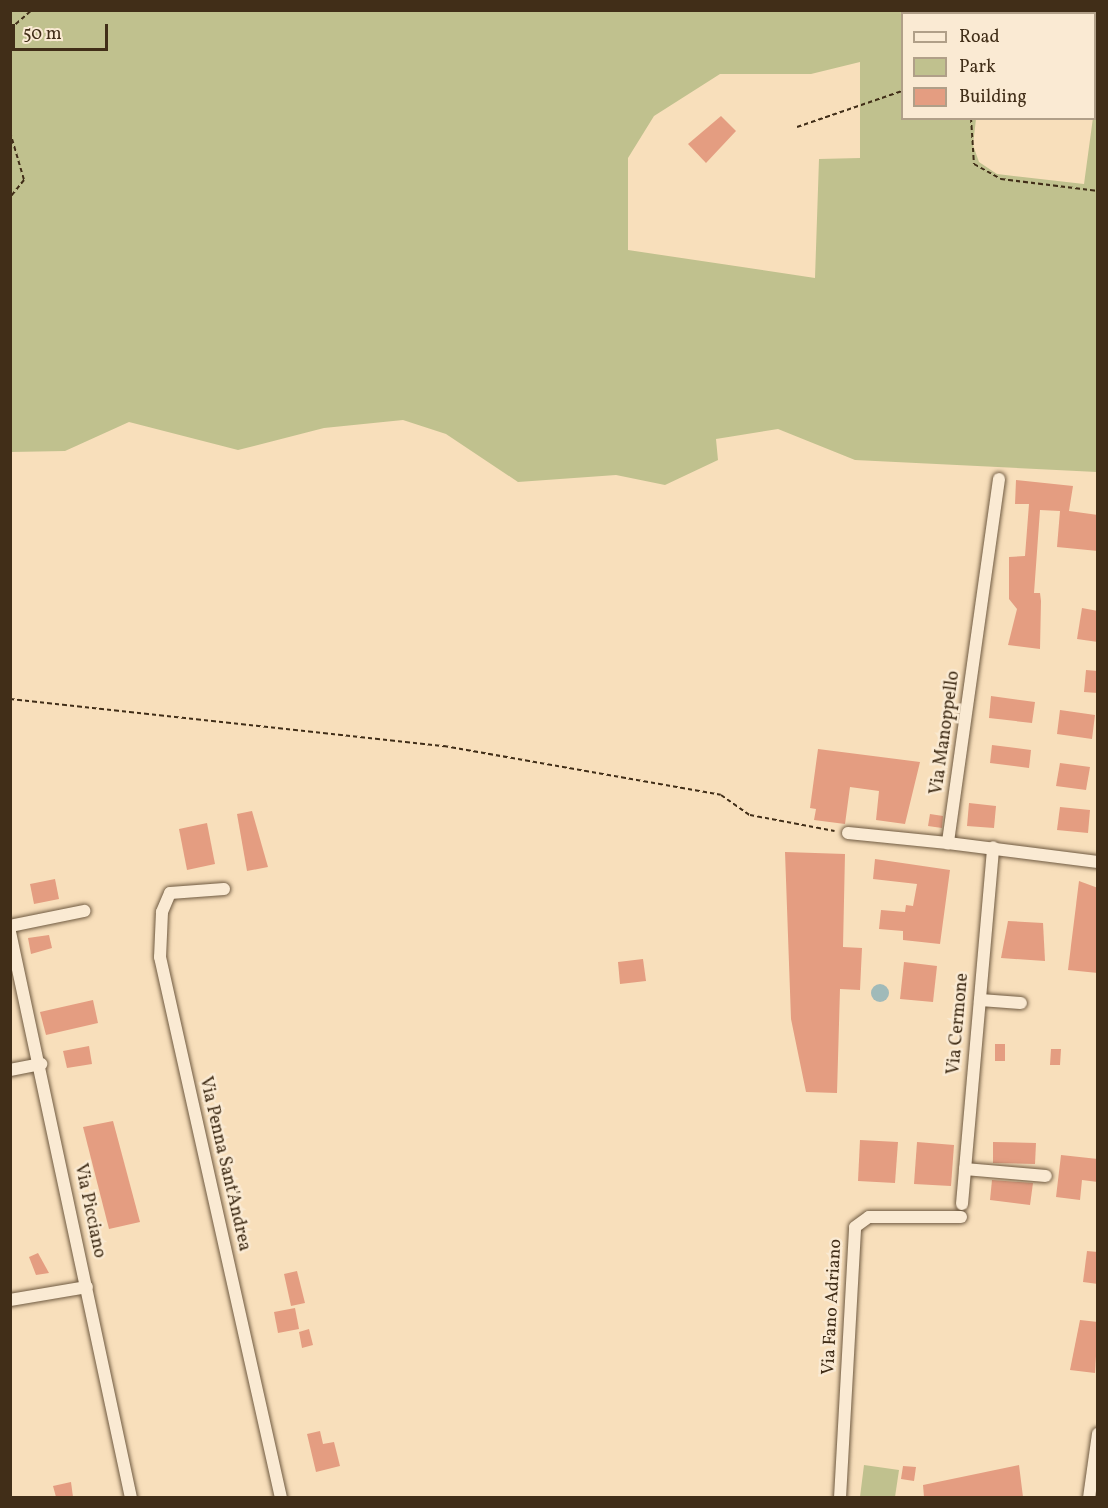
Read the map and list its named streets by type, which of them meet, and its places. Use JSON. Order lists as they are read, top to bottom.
{
  "streets": {
    "street": [
      "Via Manoppello",
      "Via Cermone",
      "Via Penna Sant'Andrea",
      "Via Picciano",
      "Via Fano Adriano"
    ]
  },
  "legend": ["Road", "Park", "Building"],
  "scale_bar": "50 m"
}
